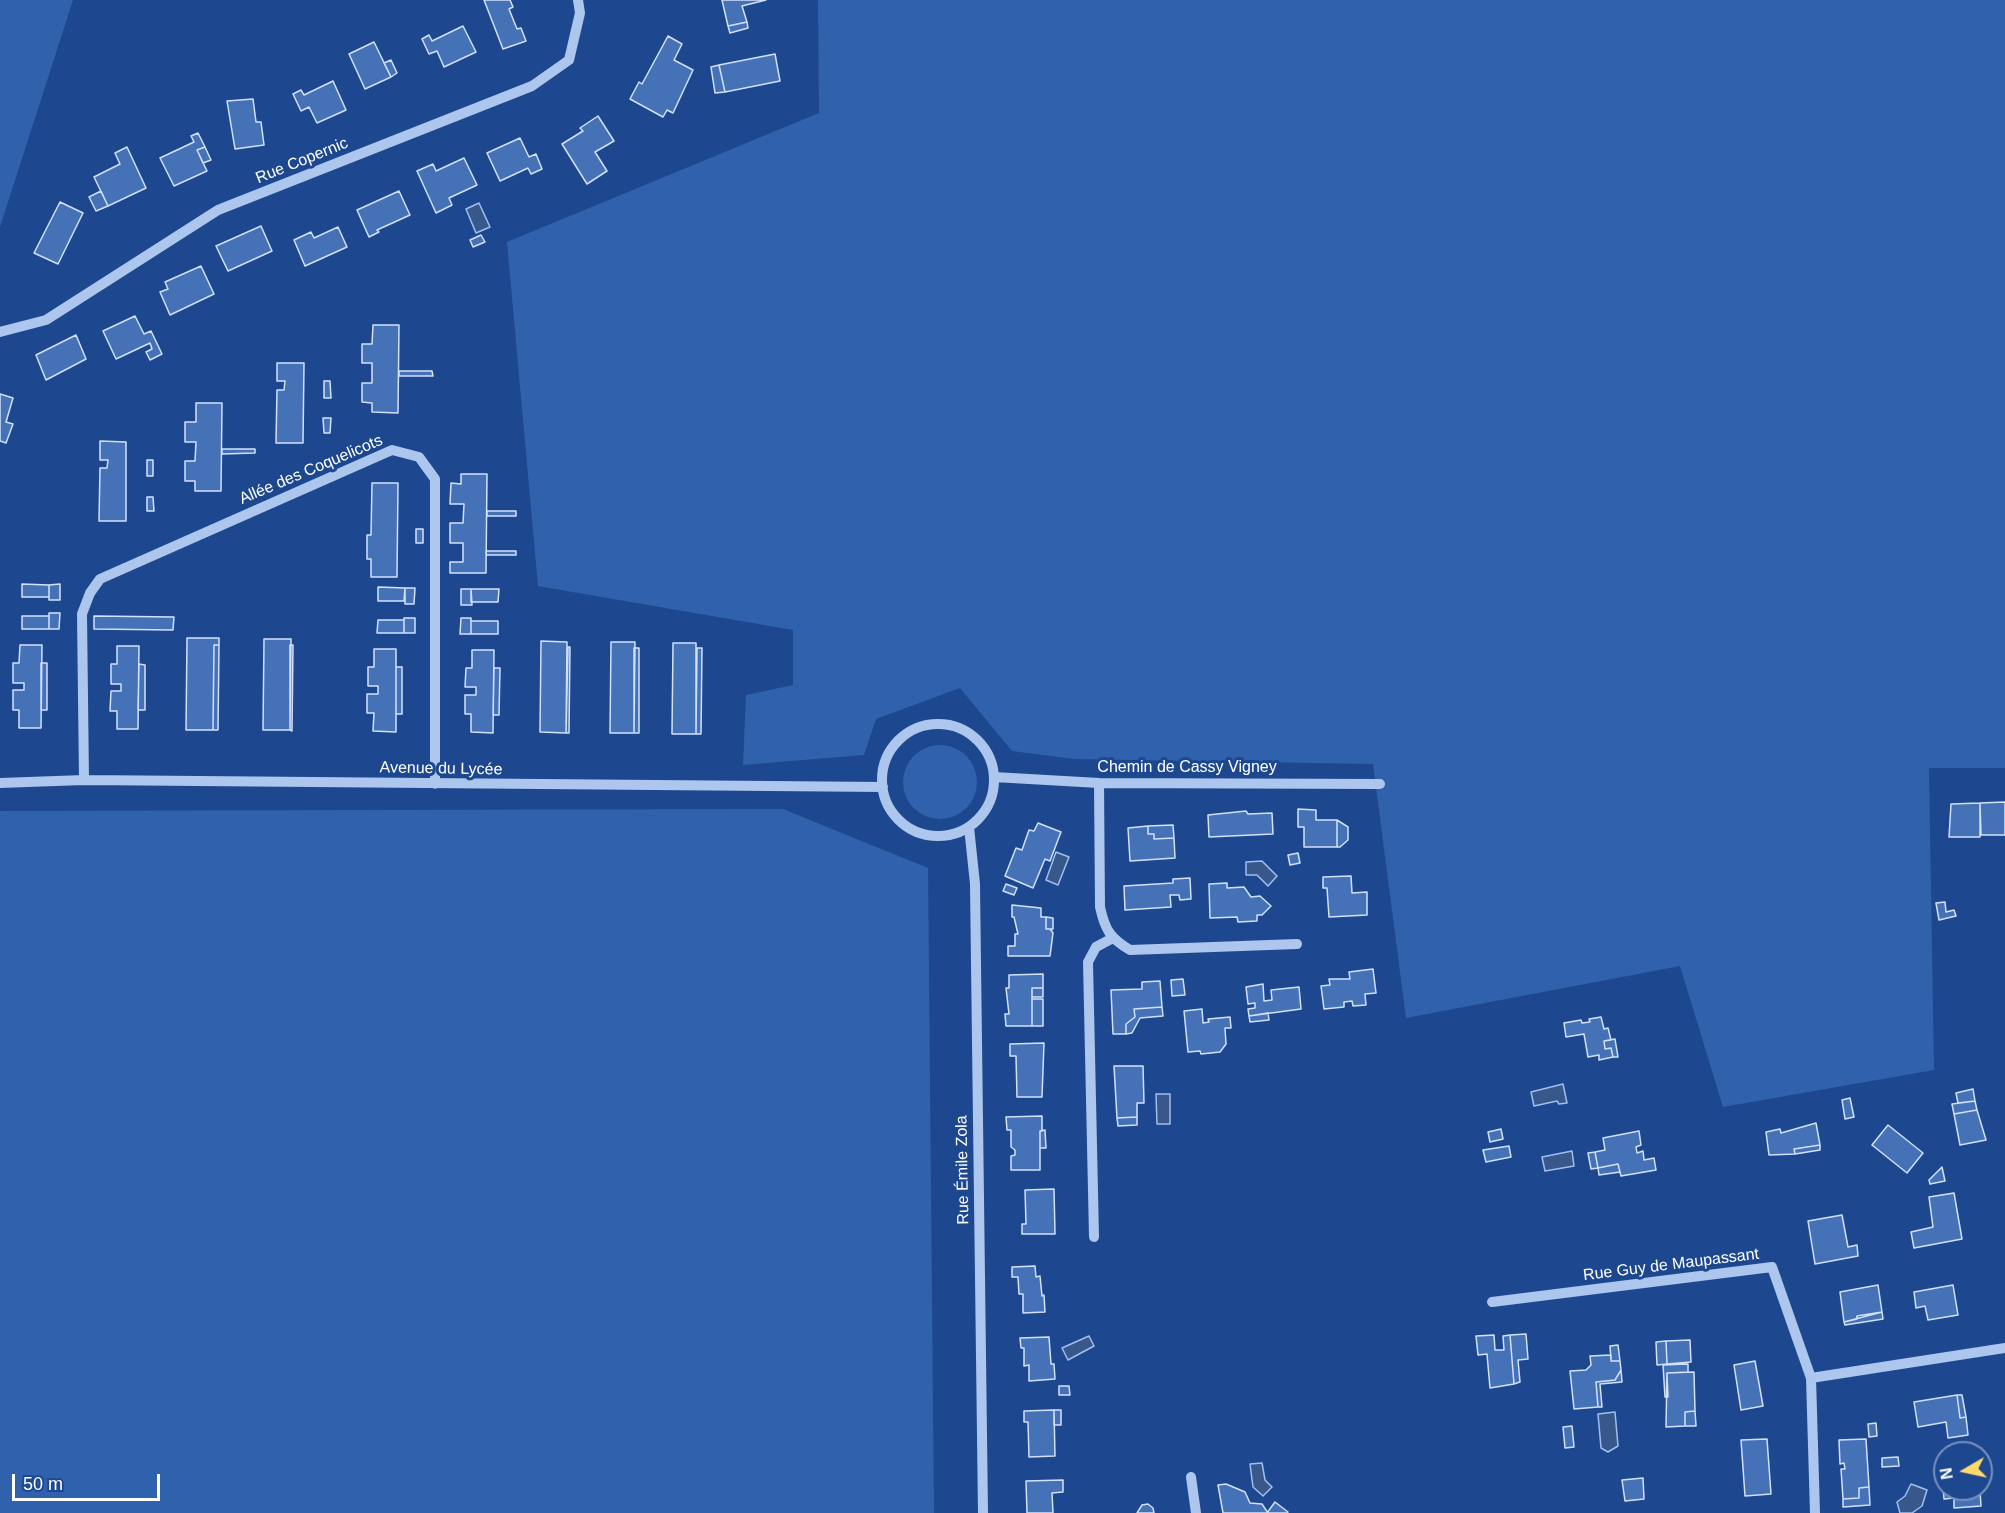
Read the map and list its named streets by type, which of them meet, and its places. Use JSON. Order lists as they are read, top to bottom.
{
  "streets": {
    "street": [
      "Rue Copernic",
      "Allée des Coquelicots",
      "Chemin de Cassy Vigney",
      "Avenue du Lycée",
      "Rue Émile Zola",
      "Rue Guy de Maupassant"
    ]
  },
  "crossings": [
    ["Allée des Coquelicots", "Avenue du Lycée"],
    ["Chemin de Cassy Vigney", "Avenue du Lycée"],
    ["Chemin de Cassy Vigney", "Rue Émile Zola"],
    ["Avenue du Lycée", "Rue Émile Zola"]
  ],
  "scale_bar": "50 m",
  "north": "left"
}
